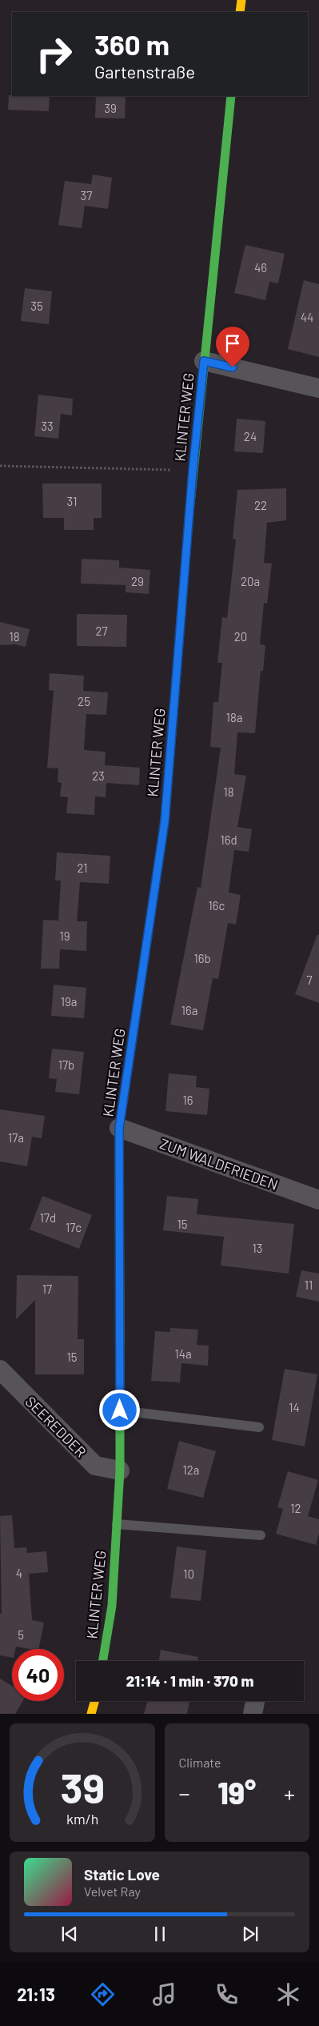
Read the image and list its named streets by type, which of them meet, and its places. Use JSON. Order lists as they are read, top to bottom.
{
  "streets": {
    "street": ["KLINTER WEG", "ZUM WALDFRIEDEN", "SEEREDDER"]
  },
  "crossings": [
    ["KLINTER WEG", "ZUM WALDFRIEDEN"],
    ["KLINTER WEG", "SEEREDDER"]
  ],
  "house_numbers": [
    "39",
    "37",
    "46",
    "35",
    "44",
    "33",
    "24",
    "31",
    "22",
    "29",
    "20a",
    "27",
    "18",
    "20",
    "25",
    "18a",
    "23",
    "18",
    "16d",
    "21",
    "16c",
    "19",
    "16b",
    "7",
    "19a",
    "16a",
    "17b",
    "16",
    "17a",
    "17d",
    "15",
    "17c",
    "13",
    "11",
    "17",
    "14a",
    "15",
    "14",
    "12a",
    "12",
    "4",
    "10",
    "5"
  ],
  "page": {
    "turn": ["360 m", "Gartenstraße"],
    "limit": "40",
    "trip": "21:14 · 1 min · 370 m",
    "tile": "Climate",
    "heat": ["−", "19°", "+"],
    "song": ["Static Love", "Velvet Ray"],
    "tabs": "21:13",
    "gauge": ["39", "km/h"]
  }
}
